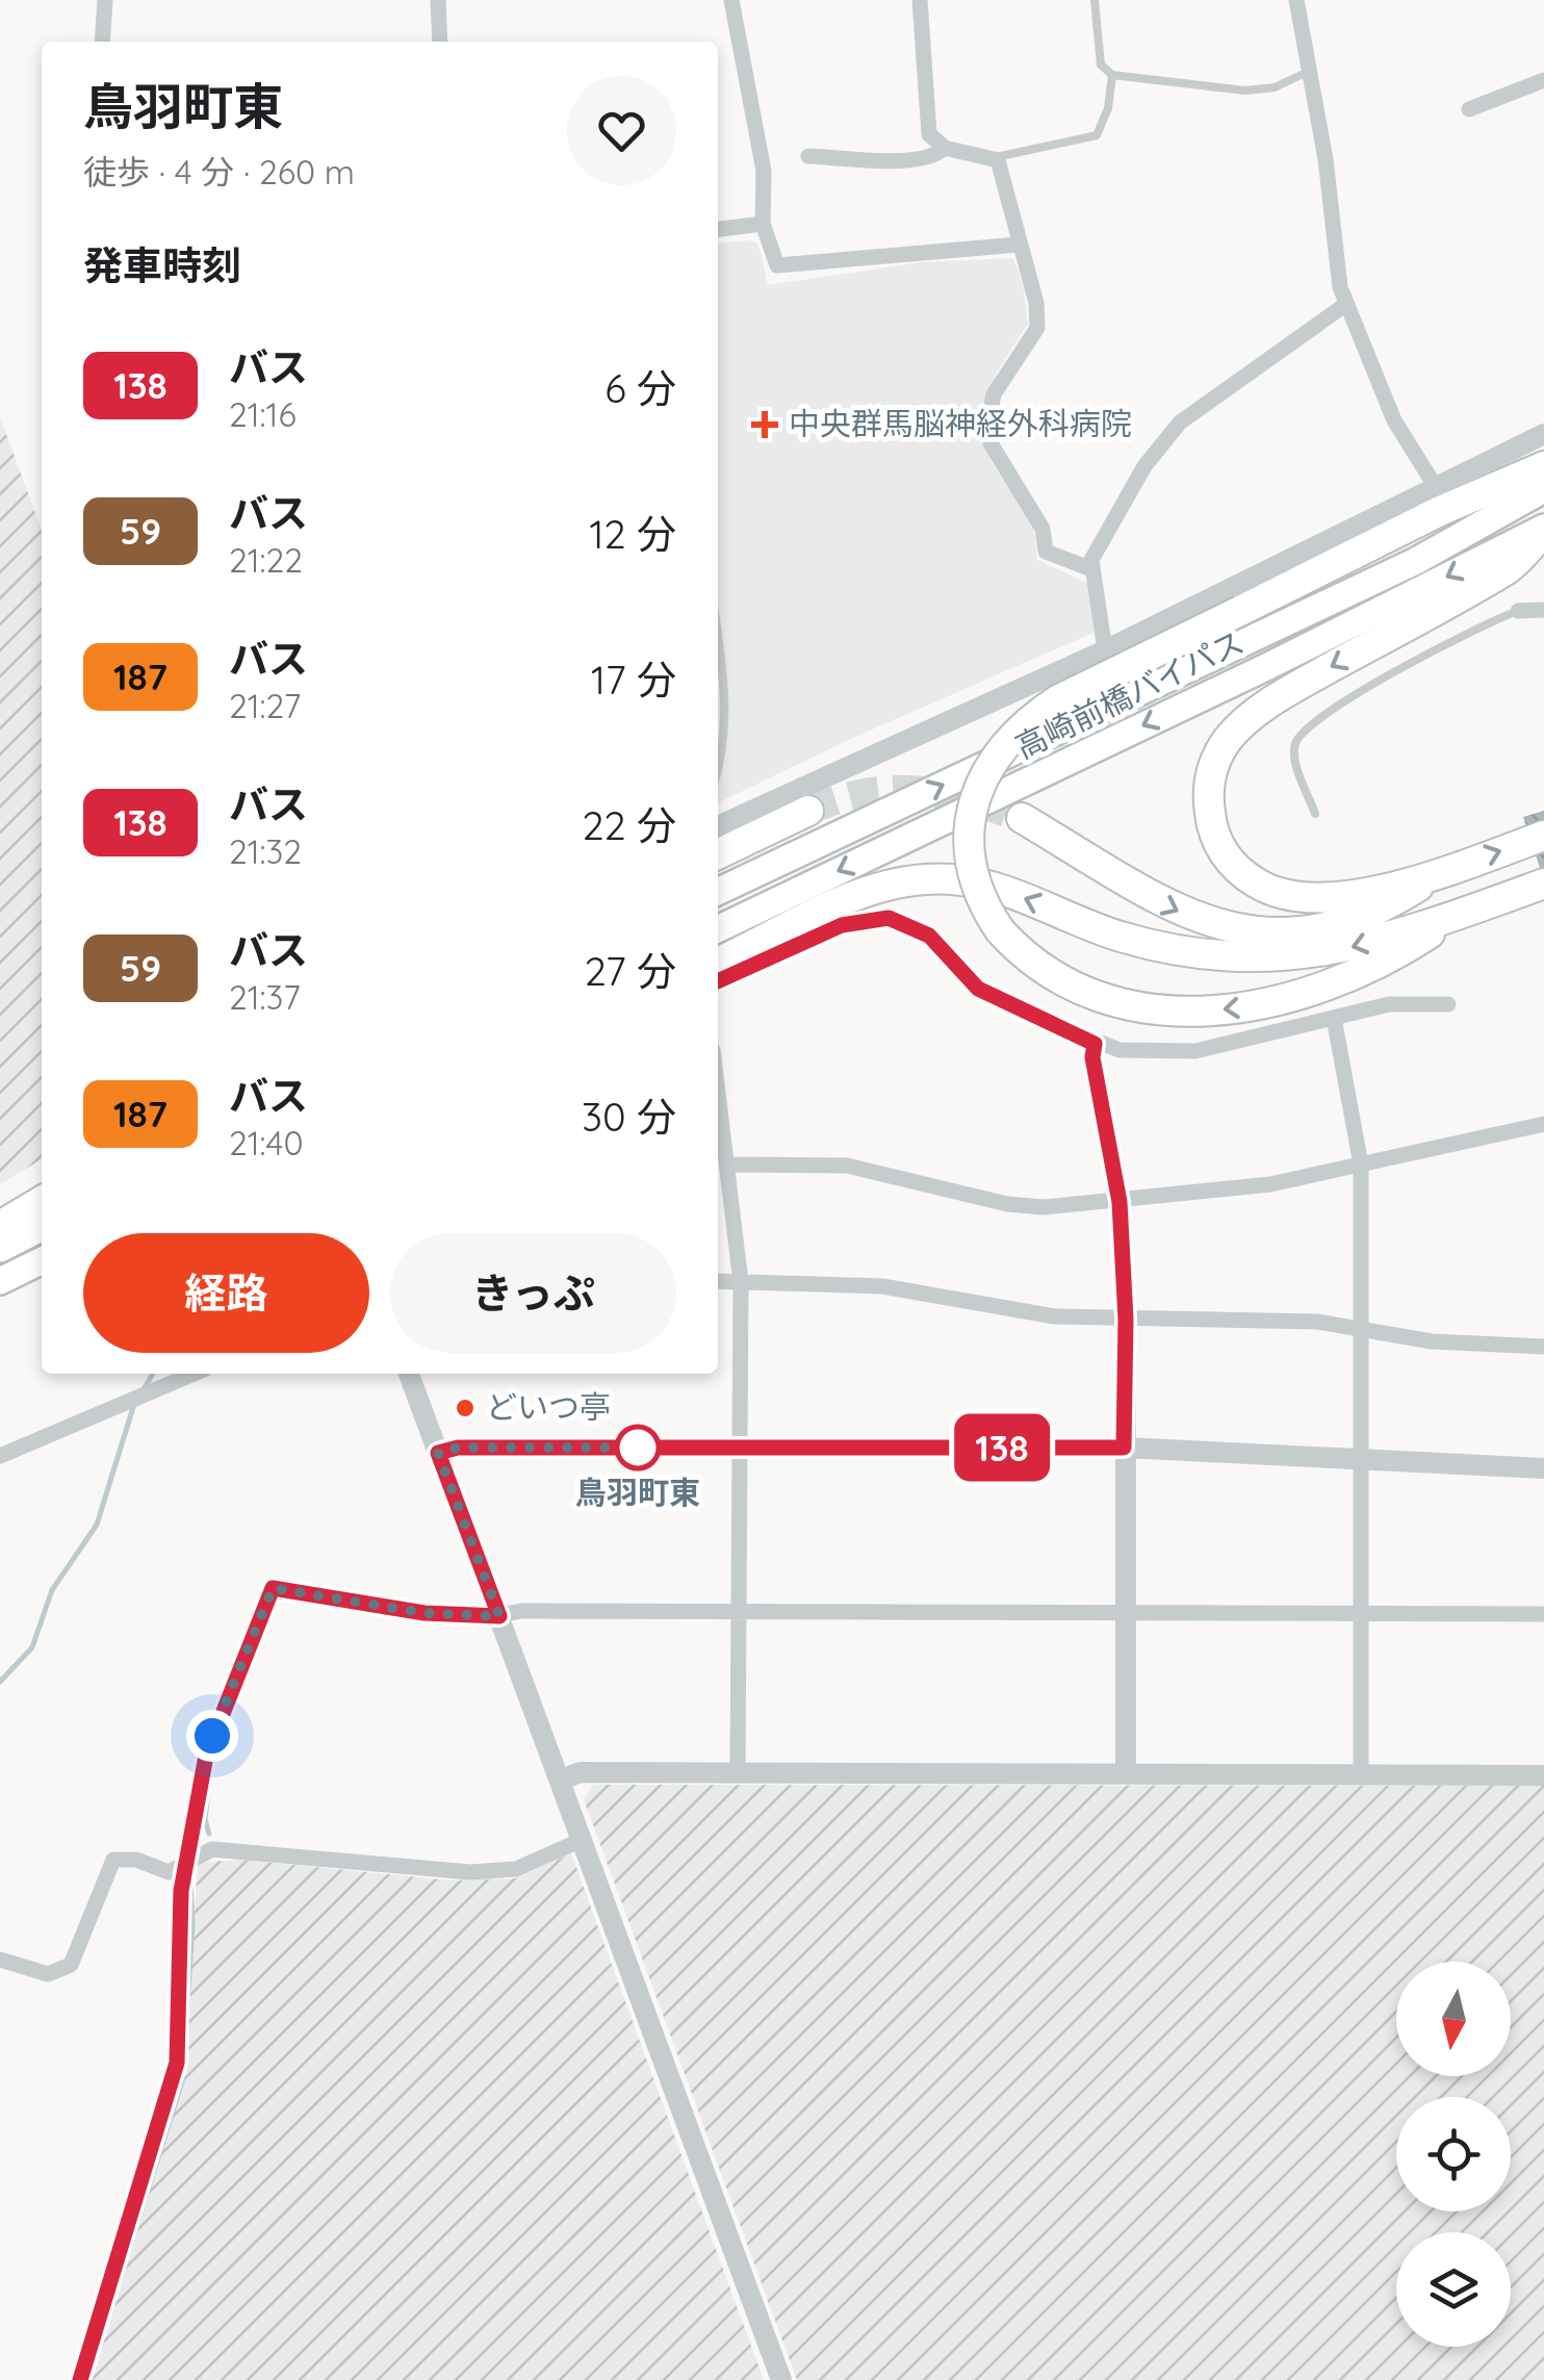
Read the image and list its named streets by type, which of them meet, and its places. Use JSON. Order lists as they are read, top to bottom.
{
  "streets": {
    "highway": ["高崎前橋バイパス"]
  },
  "places": {
    "health": ["中央群馬脳神経外科病院"],
    "other": ["どいつ亭", "鳥羽町東"]
  },
  "lines": ["bus line 138"],
  "north": "bottom",
  "page": {
    "on_map": "138",
    "heading": [
      ["鳥羽町東", "徒歩 · 4 分 · 260 m"],
      "発車時刻"
    ],
    "list": [
      {
        "mark": "138",
        "name": "バス",
        "note": "21:16",
        "value": "6 分"
      },
      {
        "mark": "59",
        "name": "バス",
        "note": "21:22",
        "value": "12 分"
      },
      {
        "mark": "187",
        "name": "バス",
        "note": "21:27",
        "value": "17 分"
      },
      {
        "mark": "138",
        "name": "バス",
        "note": "21:32",
        "value": "22 分"
      },
      {
        "mark": "59",
        "name": "バス",
        "note": "21:37",
        "value": "27 分"
      },
      {
        "mark": "187",
        "name": "バス",
        "note": "21:40",
        "value": "30 分"
      }
    ],
    "buttons": ["経路", "きっぷ"]
  }
}
